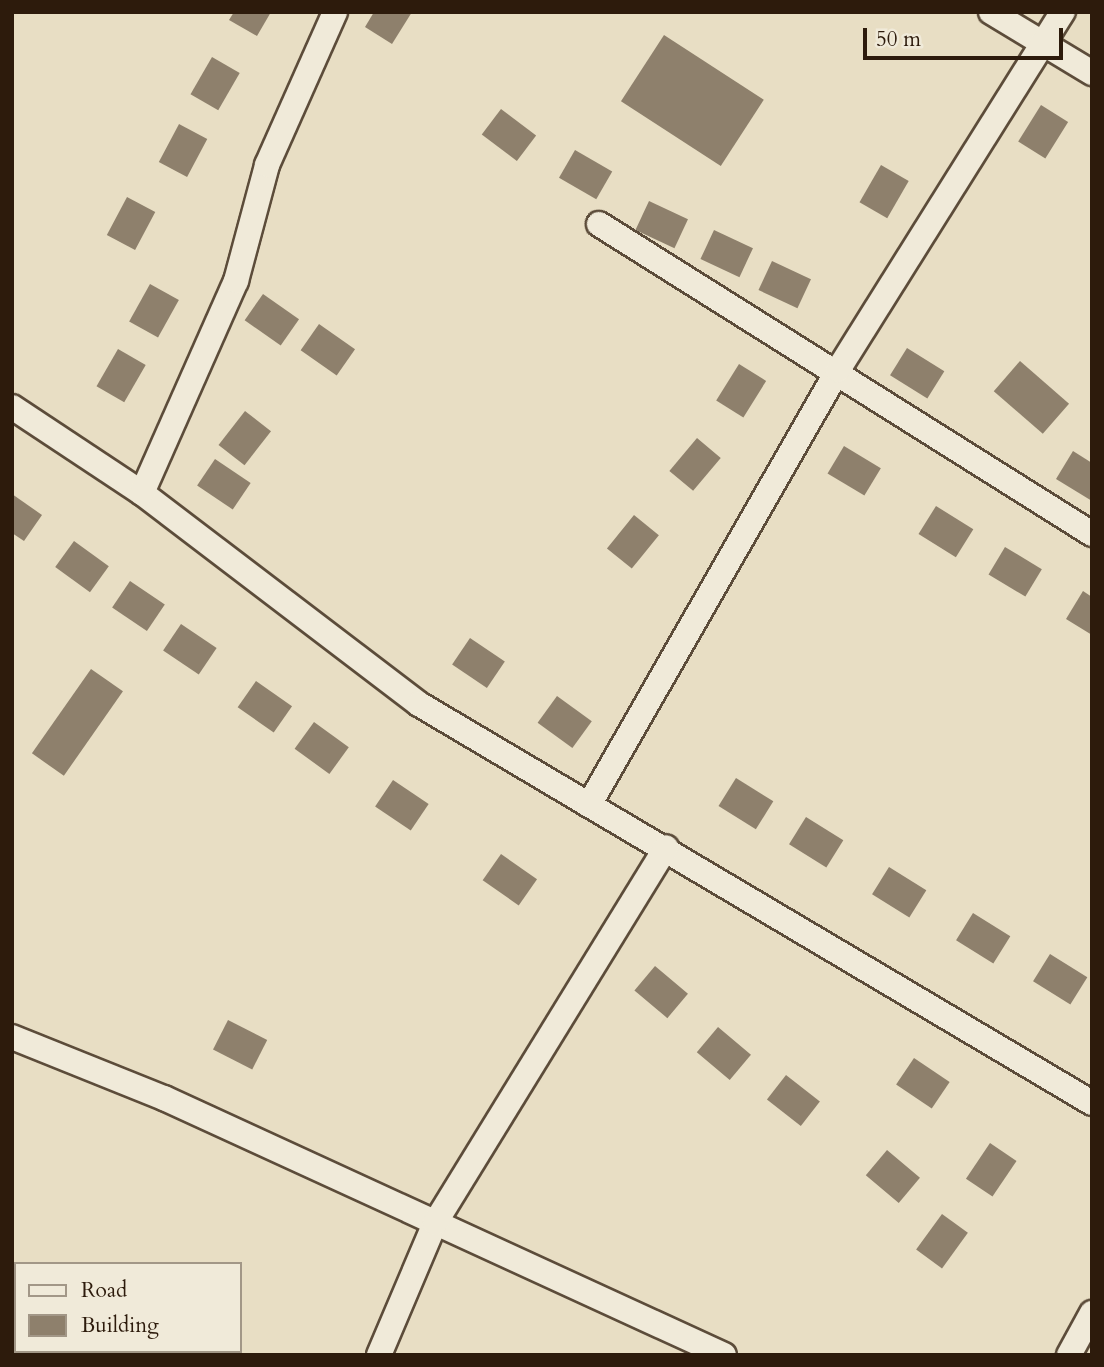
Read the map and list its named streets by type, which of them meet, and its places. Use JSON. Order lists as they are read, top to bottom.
{
  "legend": ["Road", "Building"],
  "scale_bar": "50 m"
}
